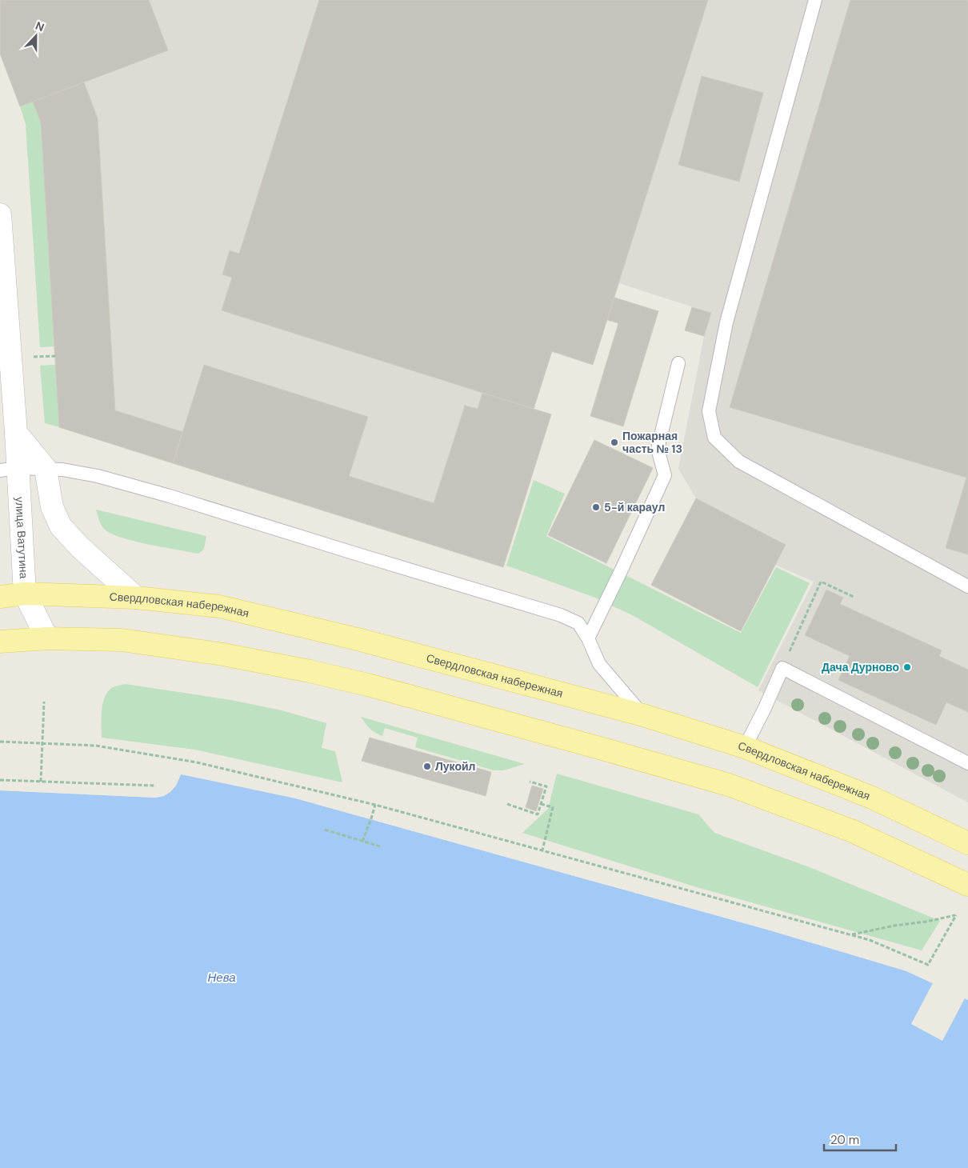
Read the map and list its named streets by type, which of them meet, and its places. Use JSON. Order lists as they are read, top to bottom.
{
  "streets": {
    "main road": ["Свердловская набережная"],
    "street": ["улица Ватутина"]
  },
  "crossings": [
    ["улица Ватутина", "Свердловская набережная"]
  ],
  "water": ["Нева"],
  "places": [
    "Пожарная часть № 13",
    "5-й караул",
    "Дача Дурново",
    "Лукойл"
  ],
  "scale_bar": "20 m",
  "north": "top"
}
